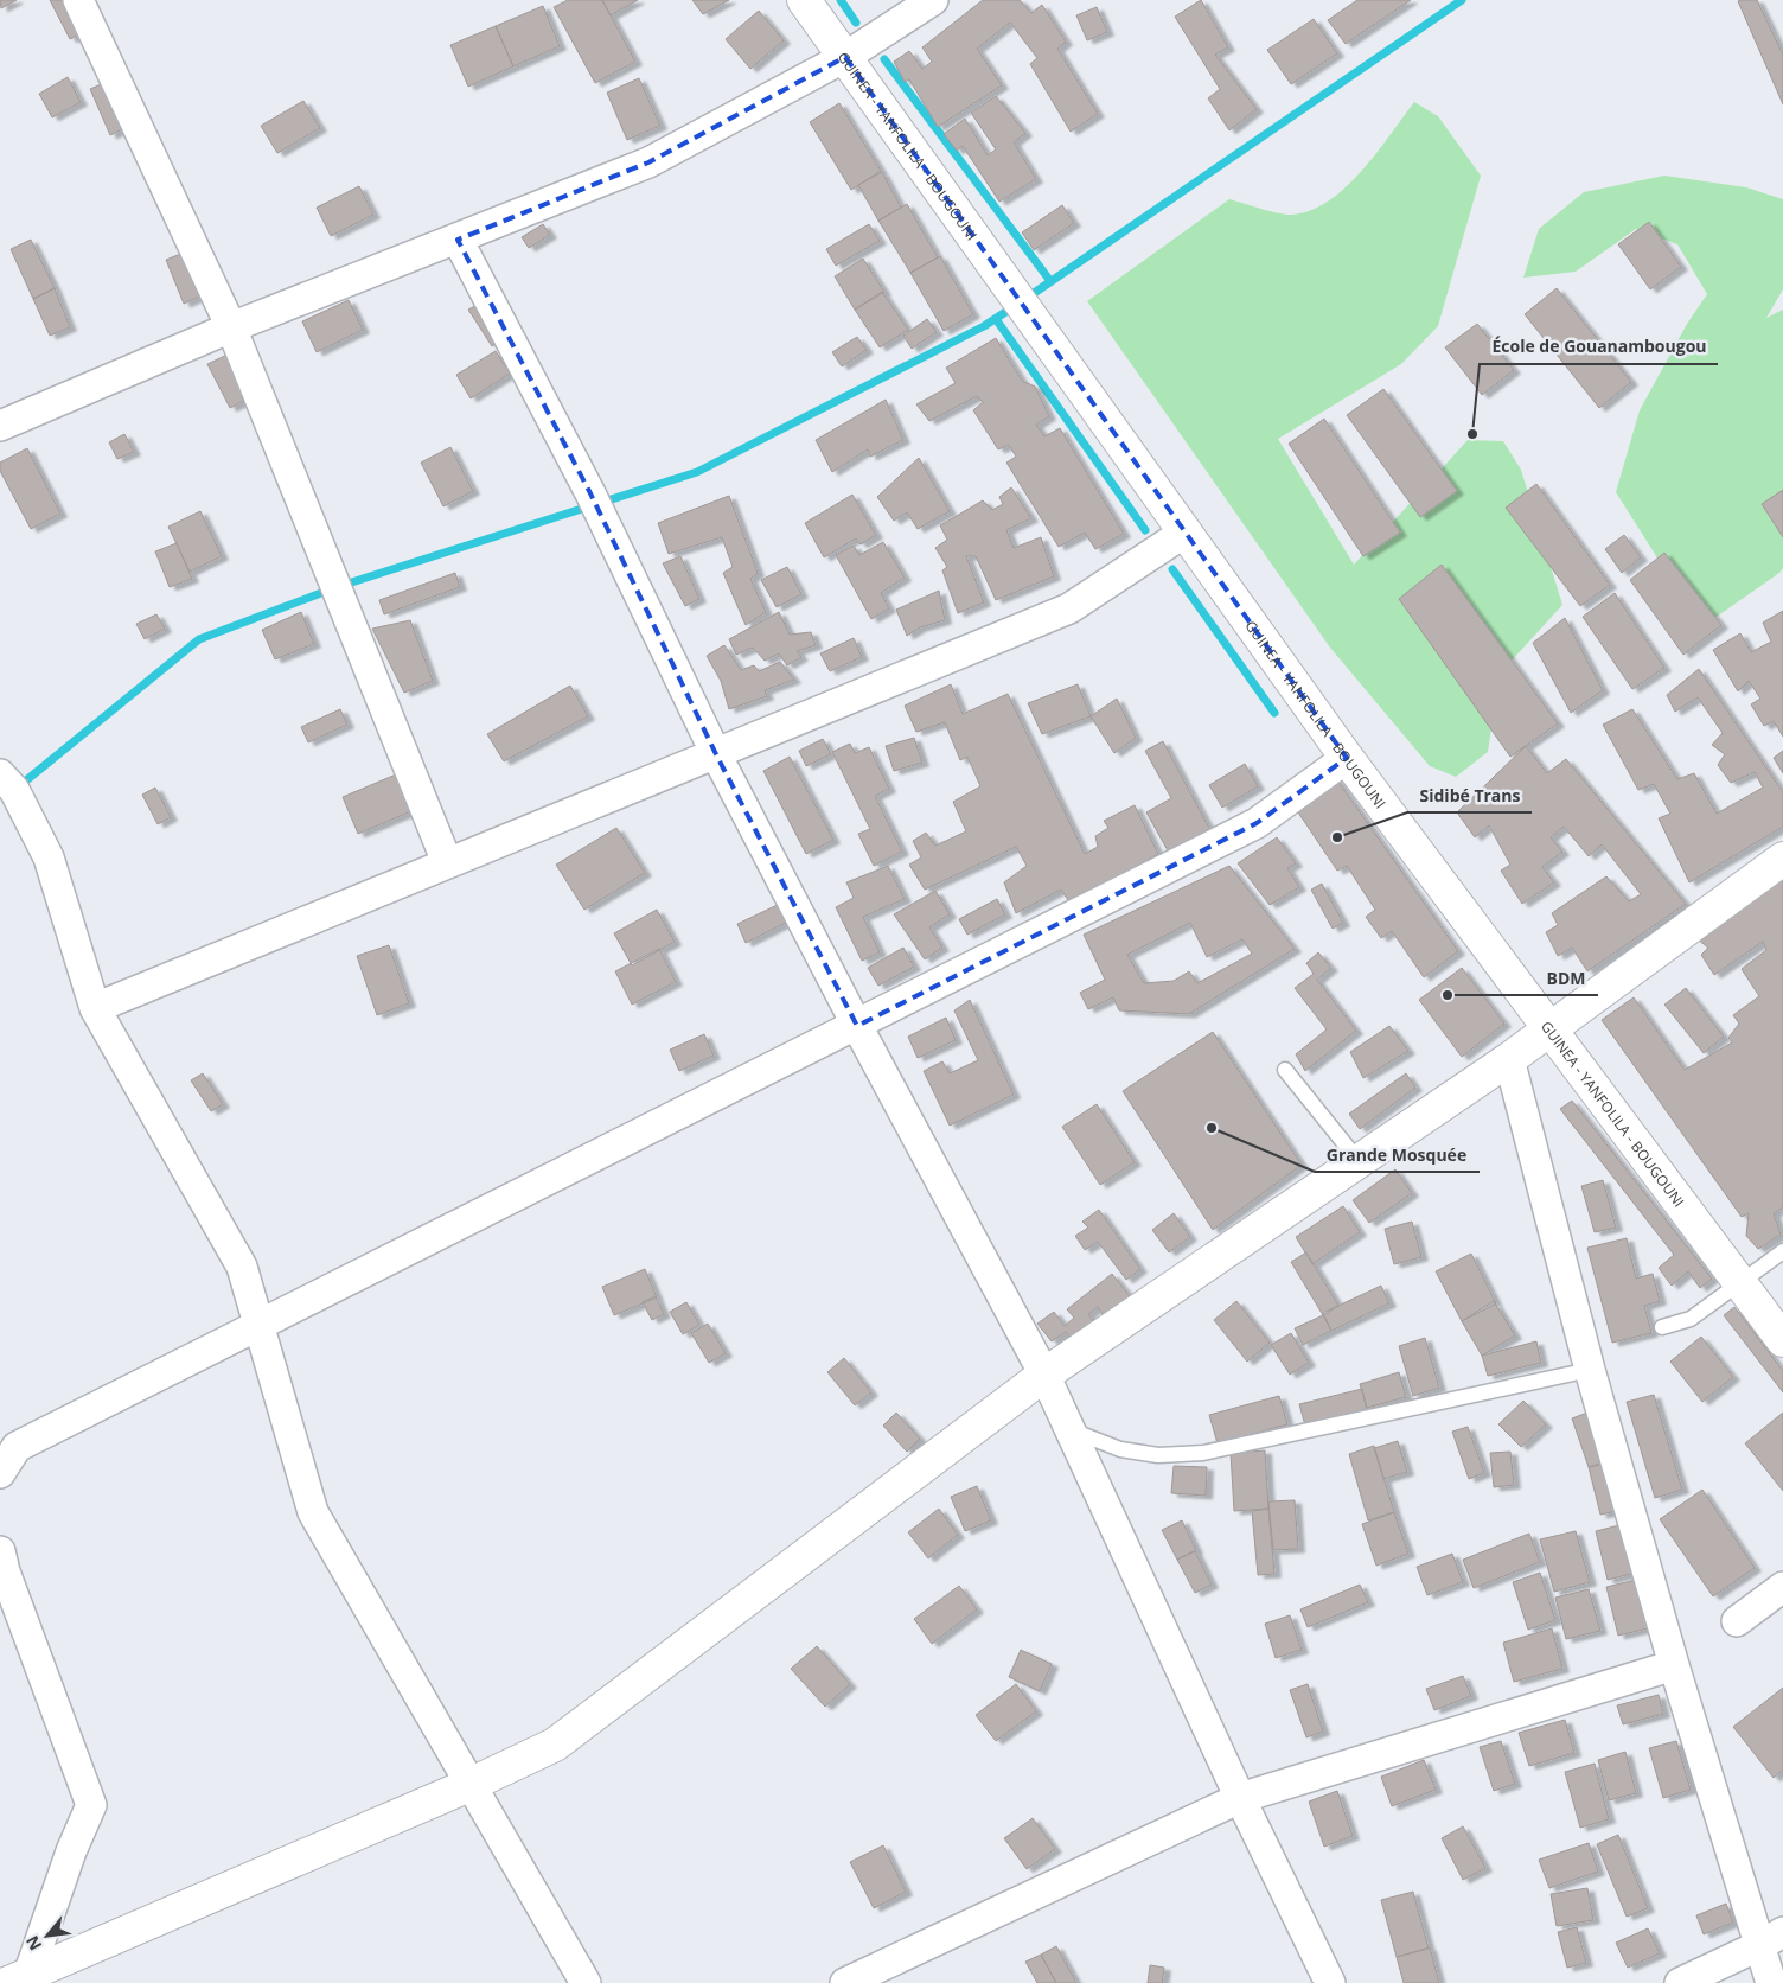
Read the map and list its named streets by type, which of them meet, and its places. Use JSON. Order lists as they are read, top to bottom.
{
  "streets": {
    "main road": ["GUINEA - YANFOLILA - BOUGOUNI"]
  },
  "places": [
    "École de Gouanambougou",
    "Sidibé Trans",
    "BDM",
    "Grande Mosquée"
  ],
  "north": "bottom left"
}
